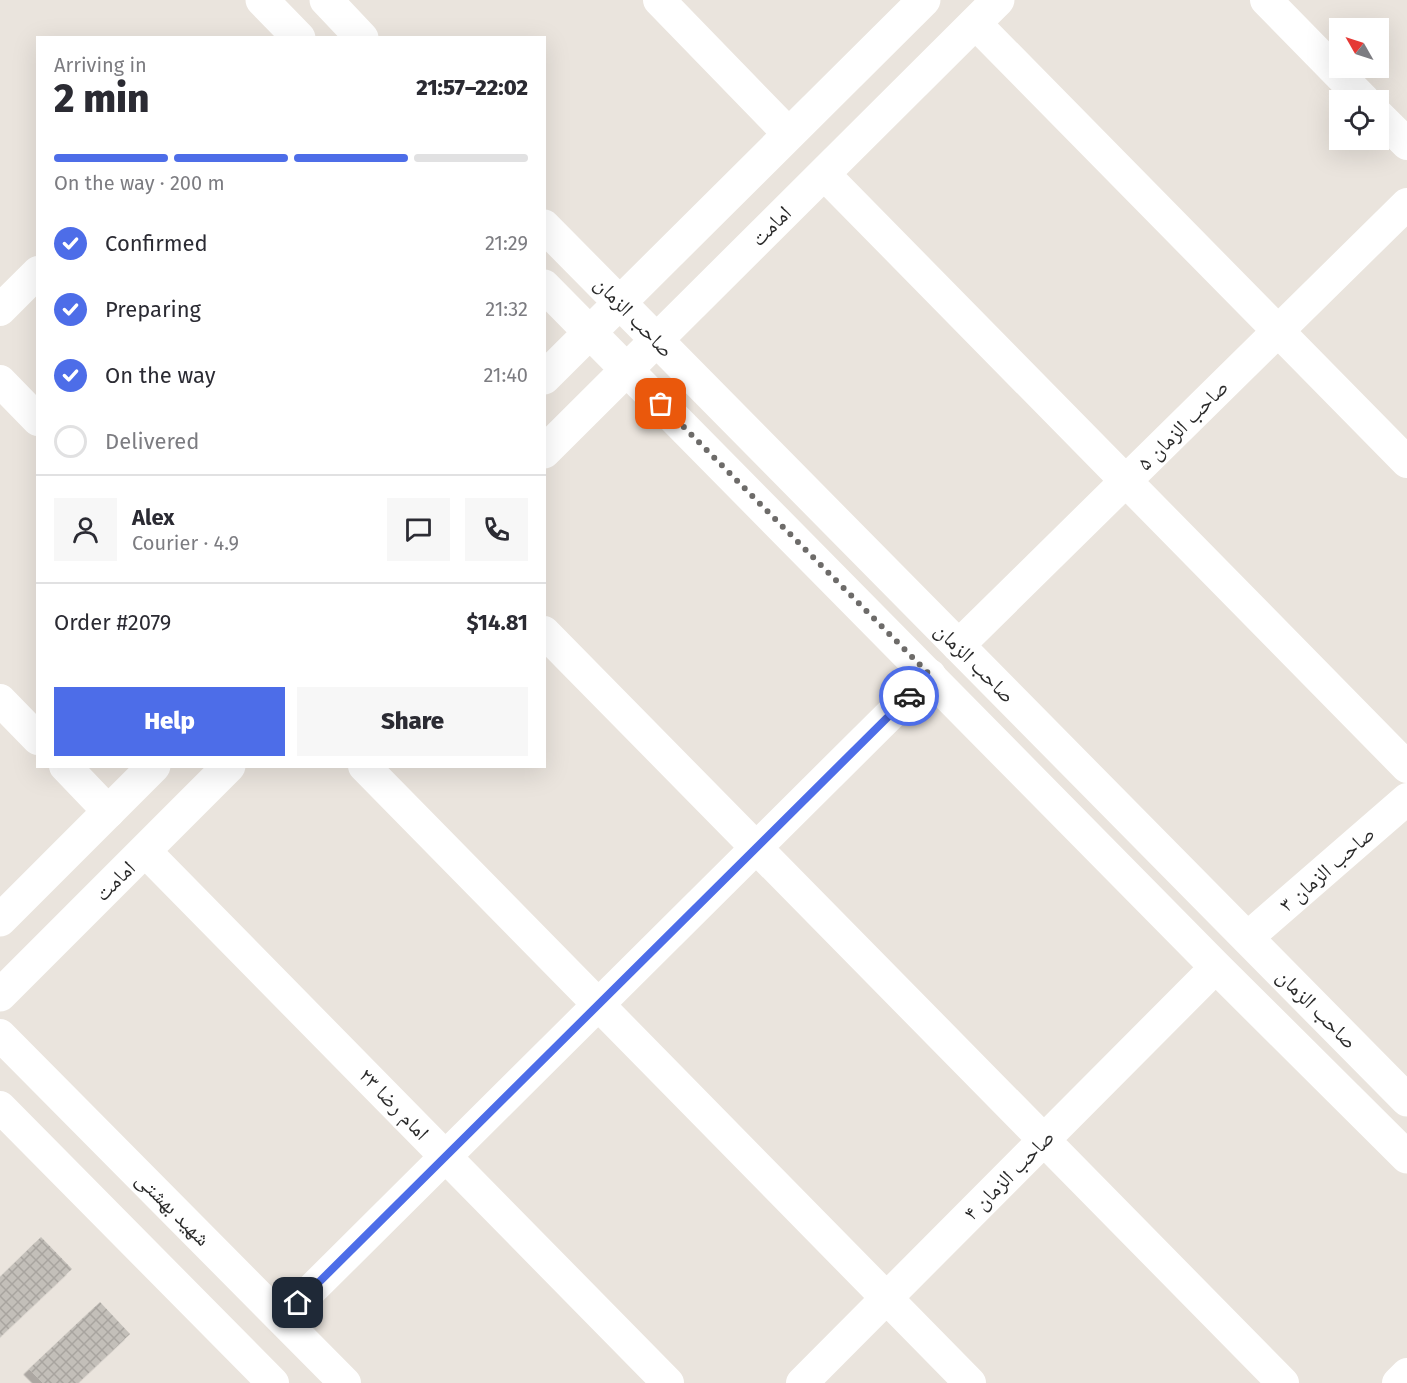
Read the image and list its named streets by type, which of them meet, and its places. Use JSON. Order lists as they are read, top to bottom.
{
  "streets": {
    "street": [
      "امامت",
      "صاحب الزمان",
      "صاحب الزمان ۵",
      "صاحب الزمان ۳",
      "امام رضا ۲۳",
      "صاحب الزمان ۴",
      "شهید بهشتی"
    ]
  },
  "crossings": [
    ["امامت", "صاحب الزمان"],
    ["امامت", "امام رضا ۲۳"],
    ["صاحب الزمان", "صاحب الزمان ۵"],
    ["صاحب الزمان", "صاحب الزمان ۳"],
    ["صاحب الزمان", "صاحب الزمان ۴"]
  ],
  "north": "top left",
  "page": {
    "heading": ["2 min", "Arriving in", "21:57–22:02"],
    "panel": [
      "Alex",
      "Courier · 4.9",
      "Order #2079",
      "$14.81"
    ],
    "bar": "On the way · 200 m",
    "list": [
      ["Confirmed", "21:29"],
      ["Preparing", "21:32"],
      ["On the way", "21:40"],
      "Delivered"
    ],
    "buttons": ["Help", "Share"]
  }
}
